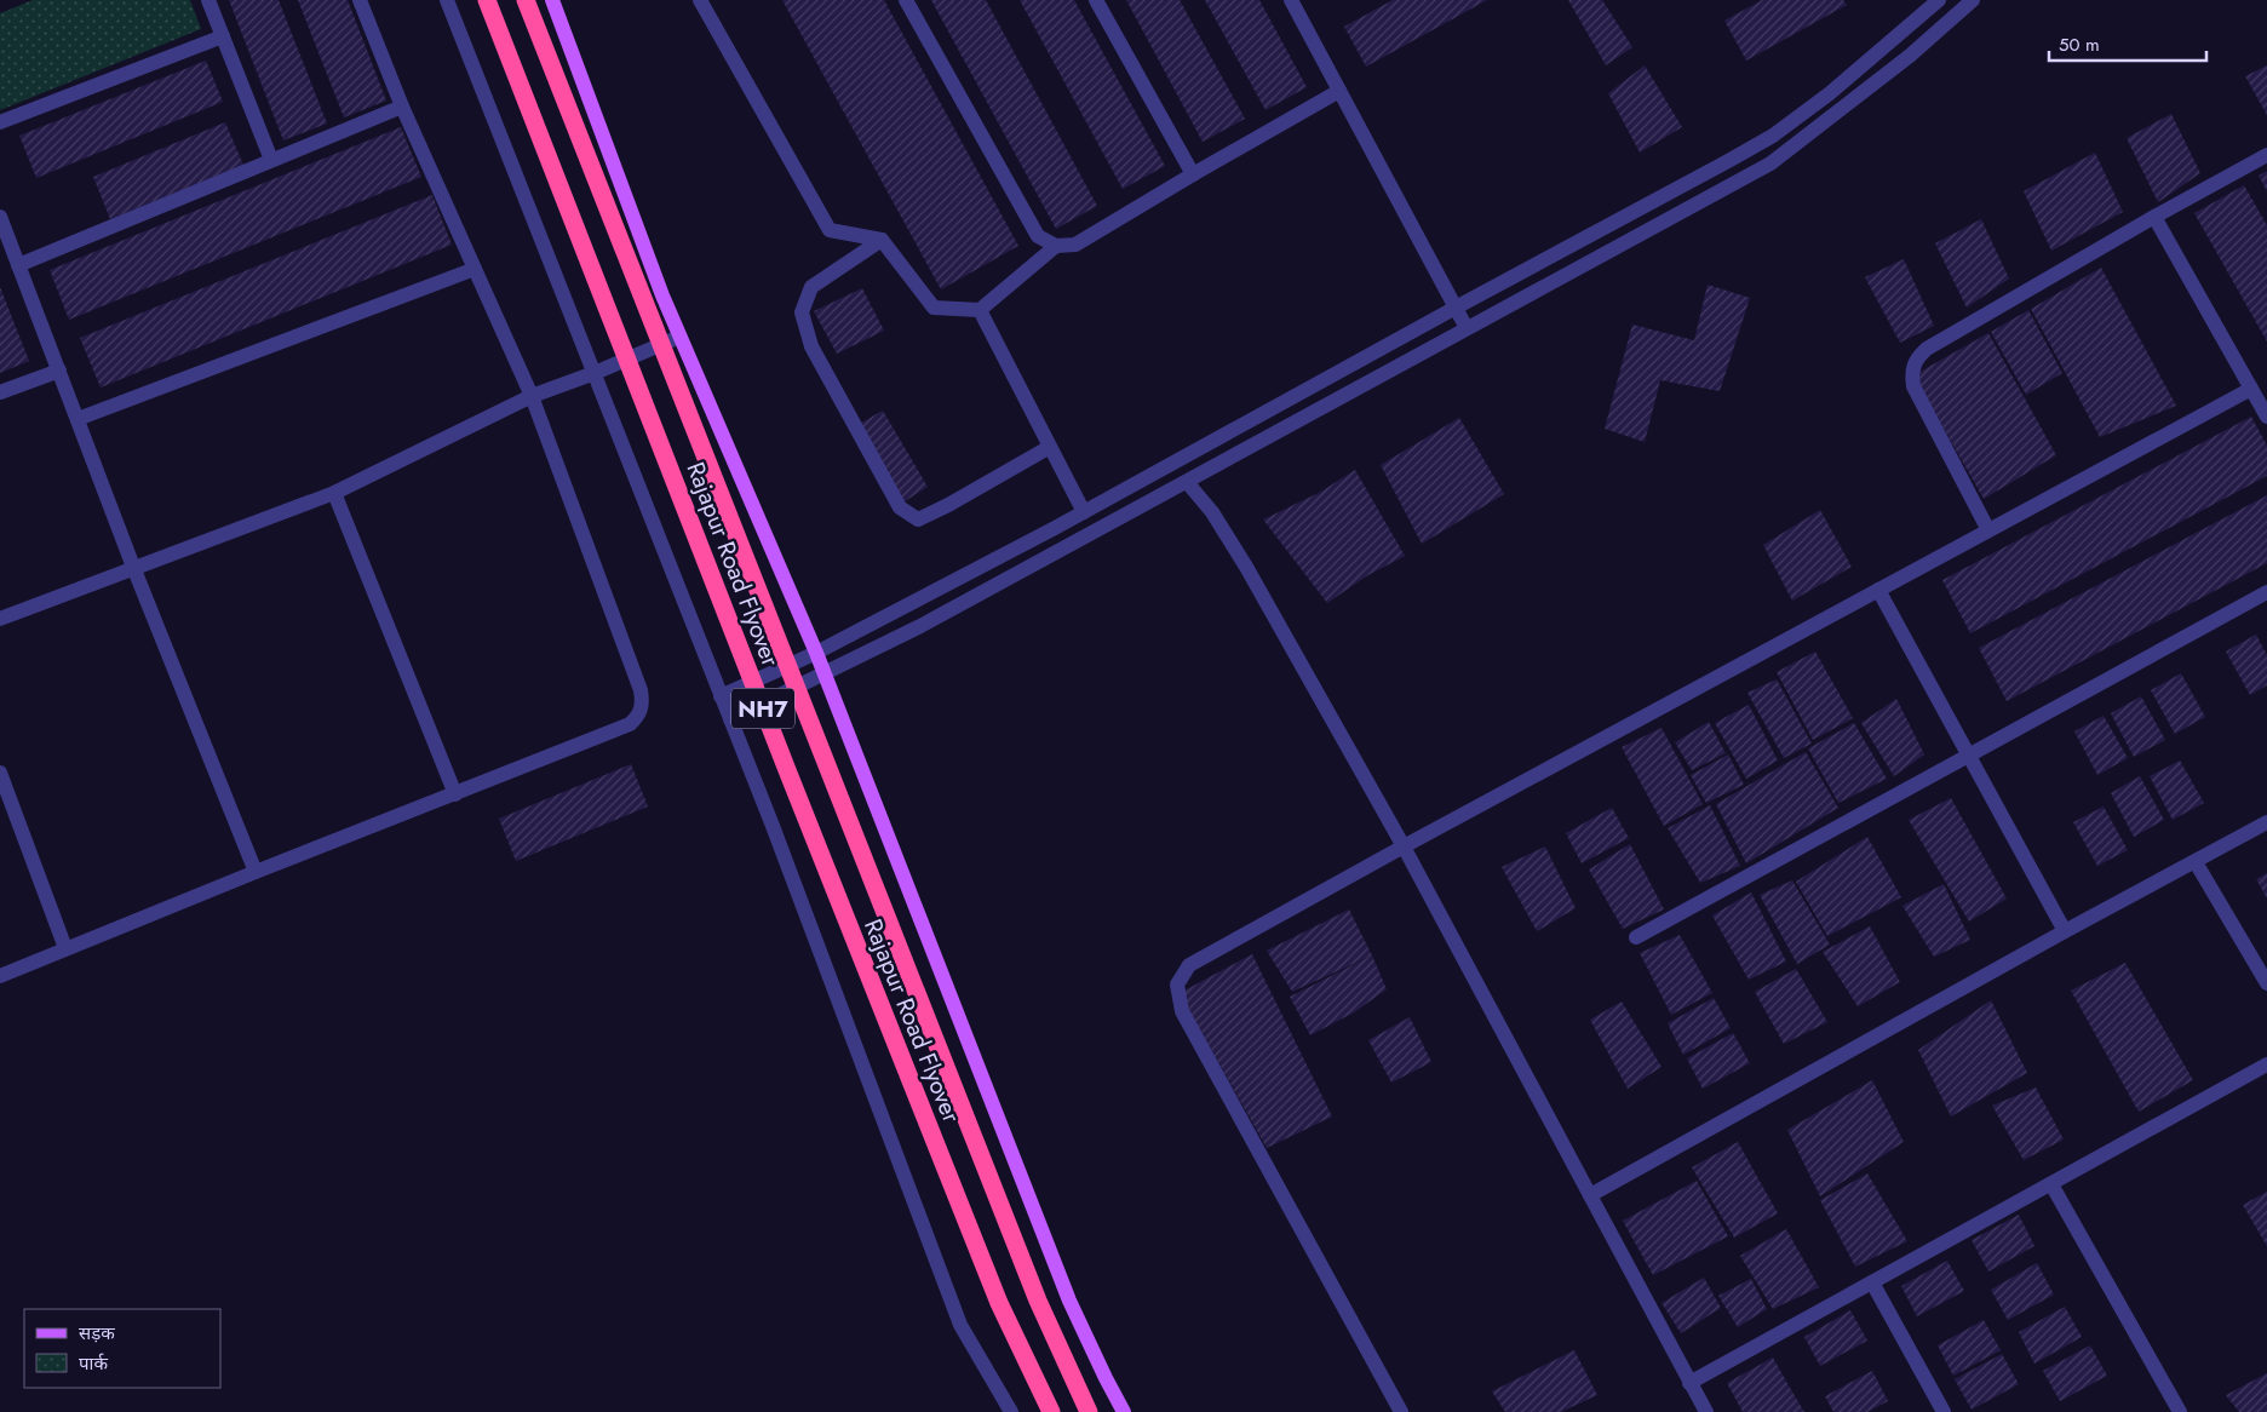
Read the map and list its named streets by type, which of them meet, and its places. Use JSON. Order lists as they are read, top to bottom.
{
  "streets": {
    "highway": ["Rajapur Road Flyover", "NH7"]
  },
  "legend": ["सड़क", "पार्क"],
  "scale_bar": "50 m"
}
